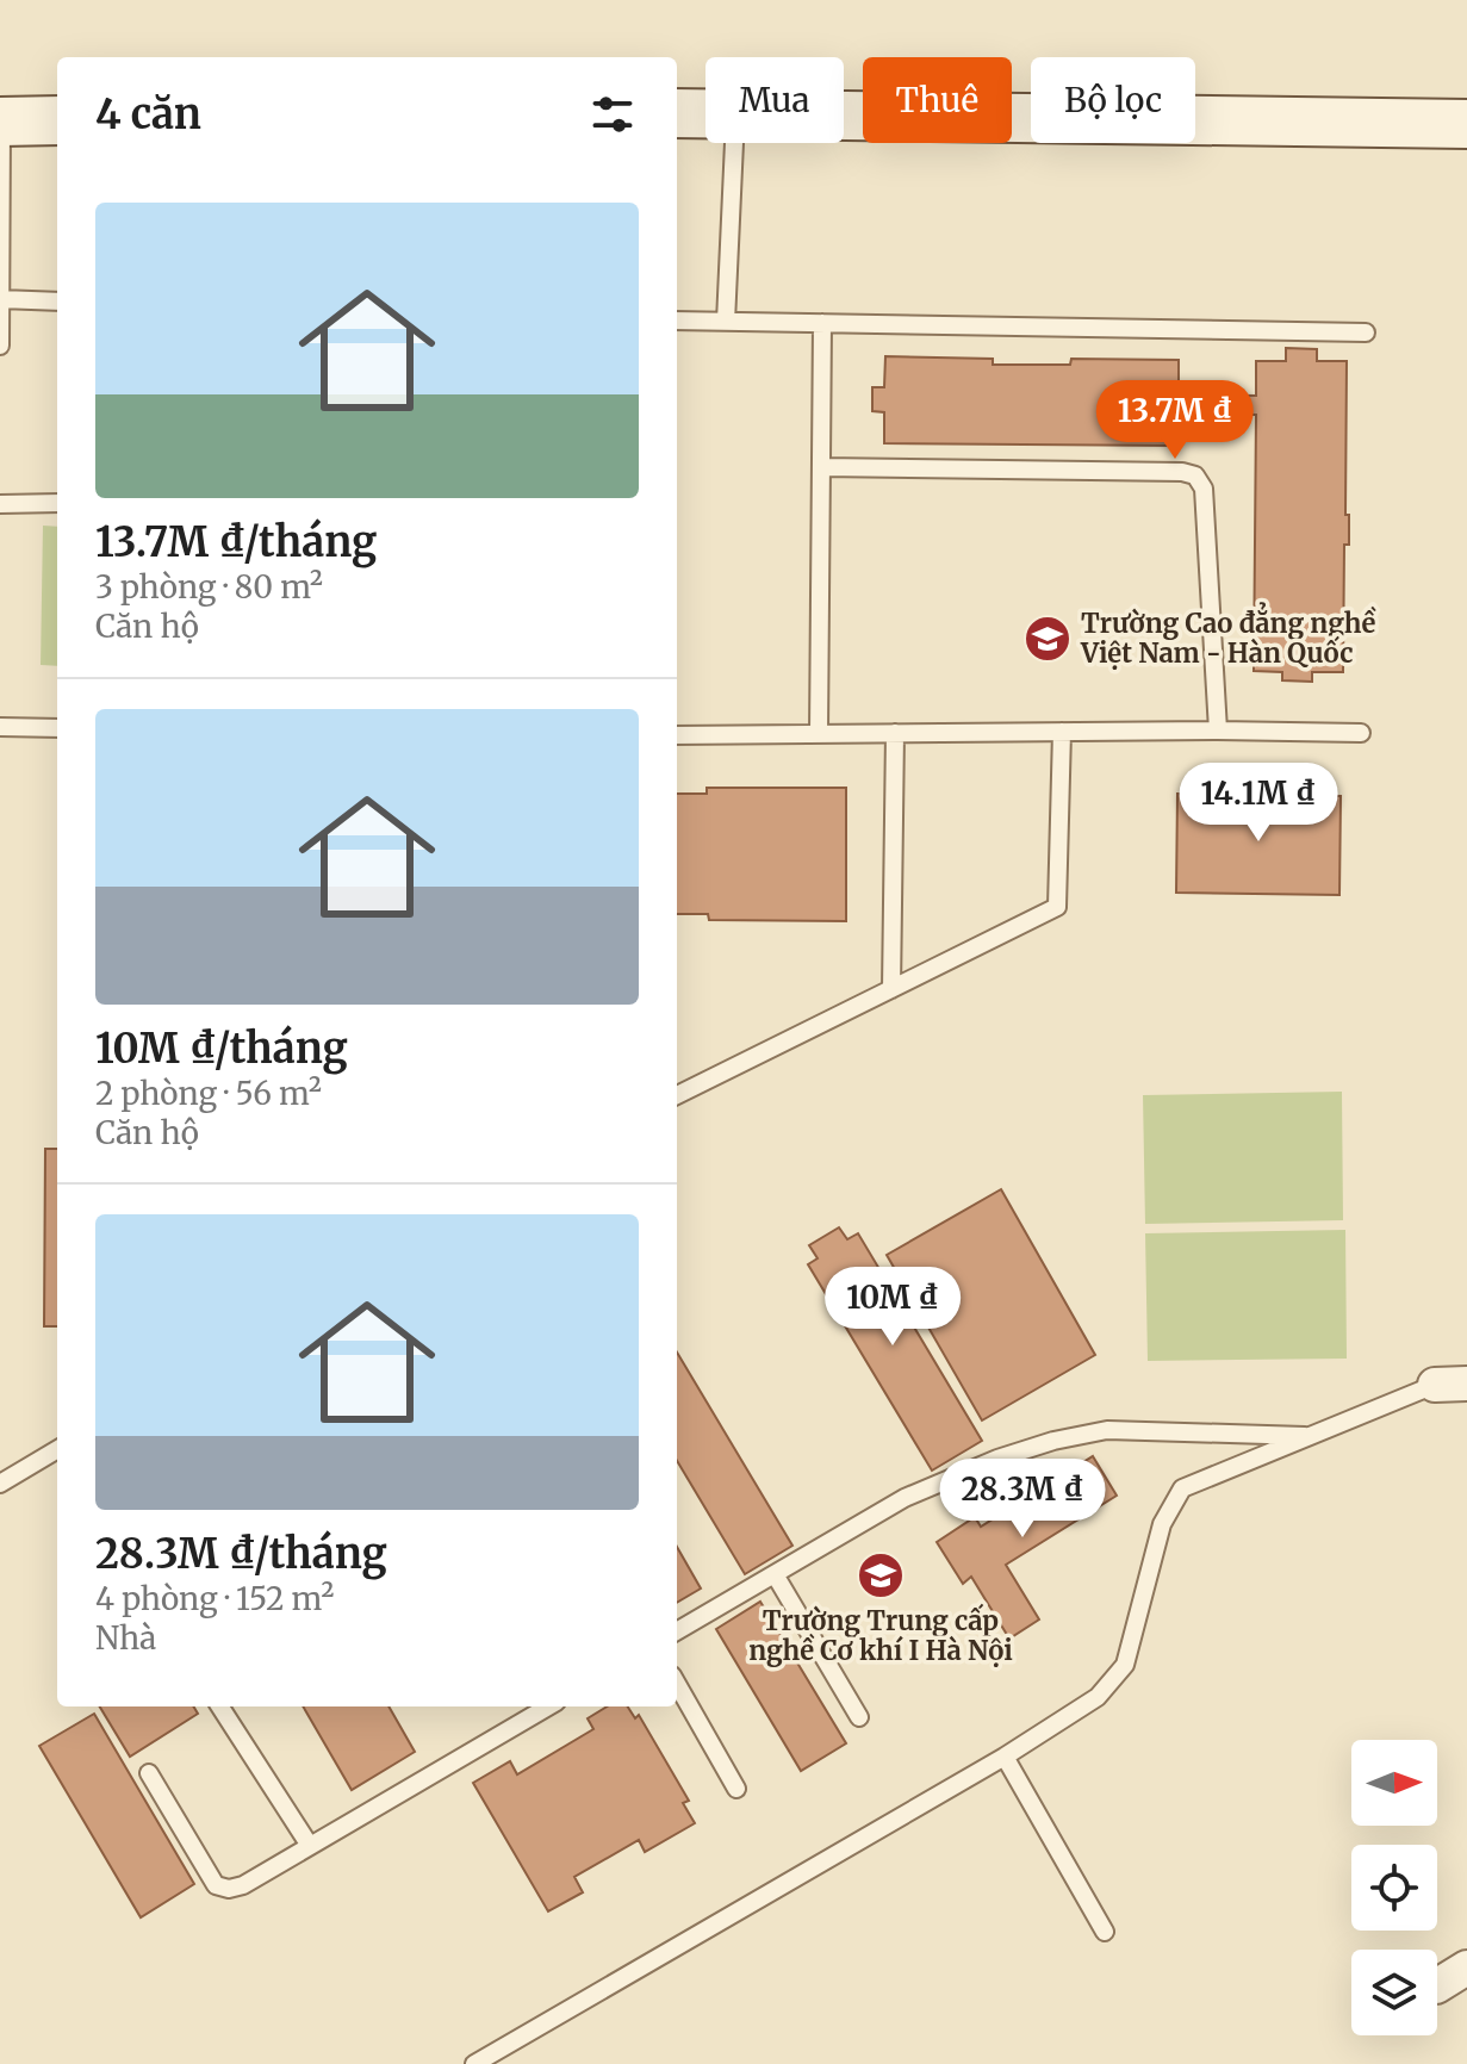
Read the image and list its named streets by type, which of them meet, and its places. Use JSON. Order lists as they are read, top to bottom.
{
  "places": {
    "school or university": ["Trường Cao đẳng nghề Việt Nam - Hàn Quốc", "Trường Trung cấp nghề Cơ khí I Hà Nội"]
  },
  "north": "right",
  "page": {
    "chip": ["Mua", "Thuê", "Bộ lọc"],
    "heading": "4 căn",
    "list": [
      {
        "name": "13.7M ₫/tháng",
        "note": "3 phòng · 80 m² · Căn hộ"
      },
      {
        "name": "10M ₫/tháng",
        "note": "2 phòng · 56 m² · Căn hộ"
      },
      {
        "name": "28.3M ₫/tháng",
        "note": "4 phòng · 152 m² · Nhà"
      }
    ],
    "price": [
      "13.7M ₫",
      "14.1M ₫",
      "10M ₫",
      "28.3M ₫"
    ]
  }
}
